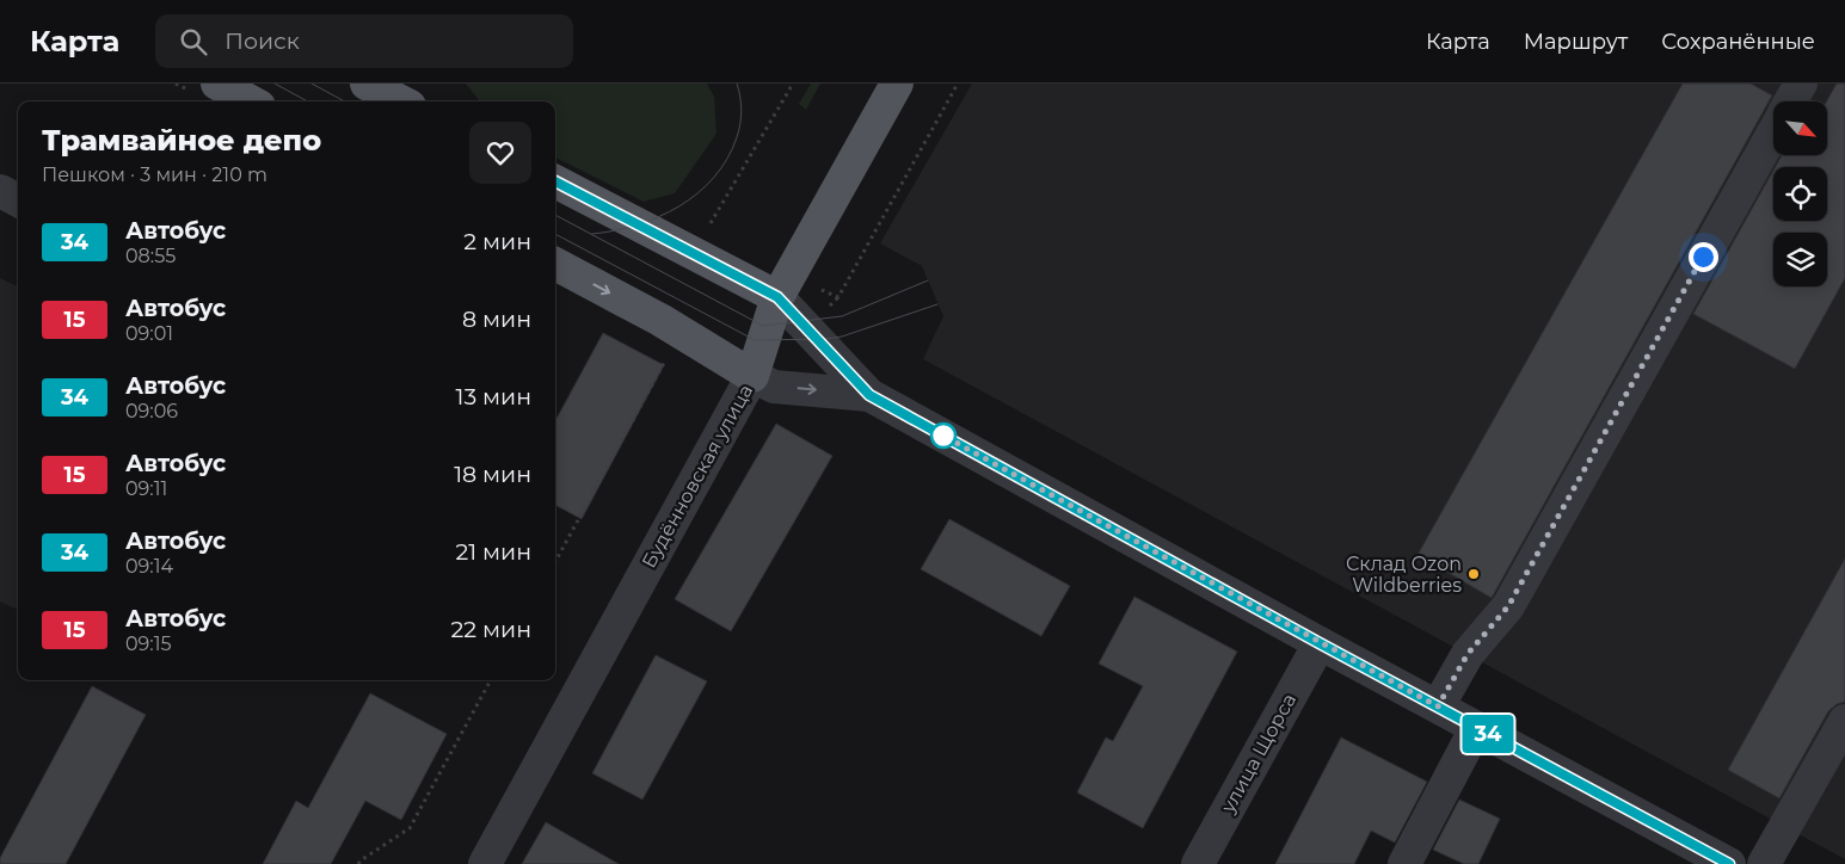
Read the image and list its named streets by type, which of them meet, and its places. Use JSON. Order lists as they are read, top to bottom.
{
  "streets": {
    "main road": ["Будённовская улица"],
    "street": ["улица Щорса"]
  },
  "places": ["Склад Ozon Wildberries"],
  "lines": ["bus line 34"],
  "north": "bottom right",
  "page": {
    "header": "Карта",
    "search": "Поиск",
    "nav": ["Карта", "Маршрут", "Сохранённые"],
    "on_map": "34",
    "heading": ["Трамвайное депо", "Пешком · 3 мин · 210 m"],
    "list": [
      {
        "mark": "34",
        "name": "Автобус",
        "note": "08:55",
        "value": "2 мин"
      },
      {
        "mark": "15",
        "name": "Автобус",
        "note": "09:01",
        "value": "8 мин"
      },
      {
        "mark": "34",
        "name": "Автобус",
        "note": "09:06",
        "value": "13 мин"
      },
      {
        "mark": "15",
        "name": "Автобус",
        "note": "09:11",
        "value": "18 мин"
      },
      {
        "mark": "34",
        "name": "Автобус",
        "note": "09:14",
        "value": "21 мин"
      },
      {
        "mark": "15",
        "name": "Автобус",
        "note": "09:15",
        "value": "22 мин"
      }
    ]
  }
}
